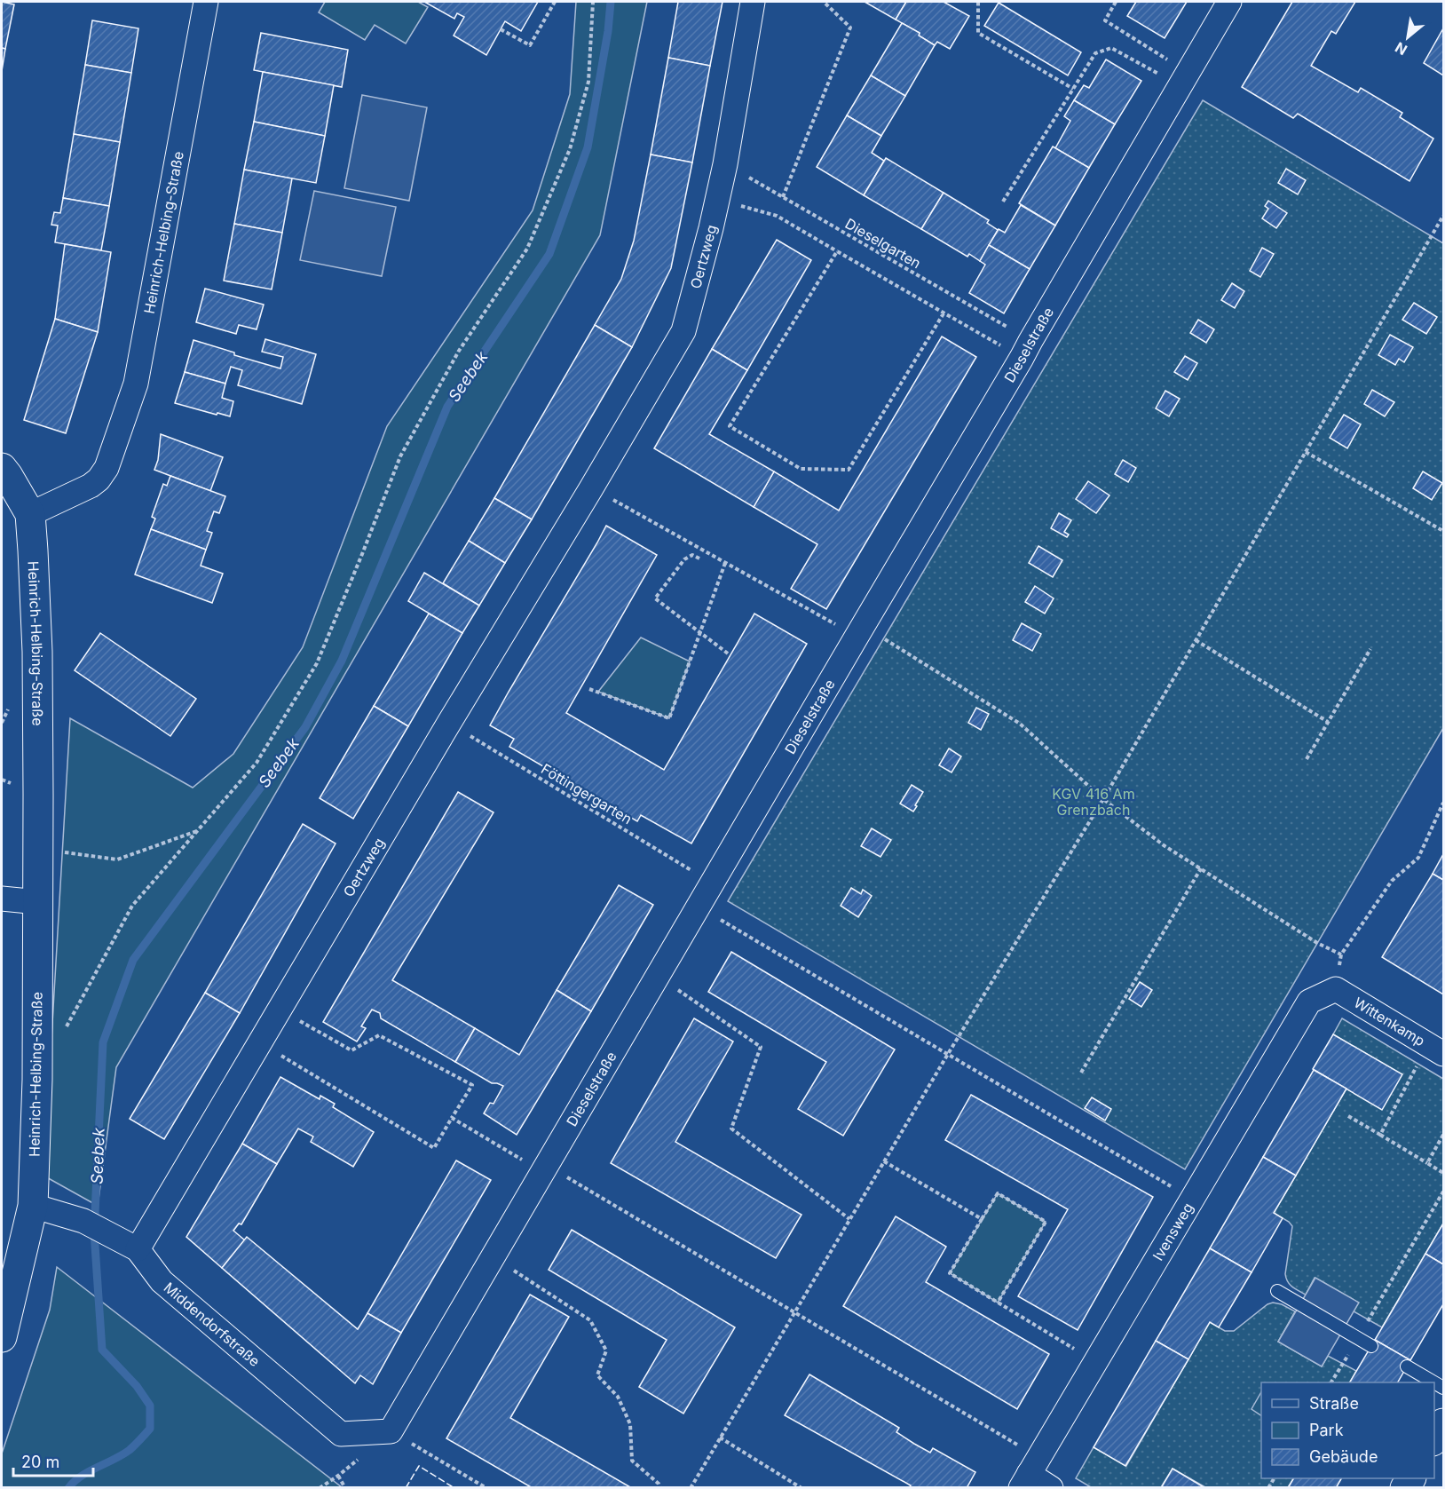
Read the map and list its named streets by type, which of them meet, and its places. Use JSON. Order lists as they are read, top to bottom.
{
  "streets": {
    "street": [
      "Heinrich-Helbing-Straße",
      "Oertzweg",
      "Dieselstraße",
      "Wittenkamp",
      "Ivensweg",
      "Middendorfstraße"
    ],
    "path": ["Dieselgarten", "Föttingergarten"]
  },
  "crossings": [
    ["Heinrich-Helbing-Straße", "Middendorfstraße"],
    ["Dieselgarten", "Oertzweg"],
    ["Dieselgarten", "Dieselstraße"],
    ["Oertzweg", "Föttingergarten"],
    ["Oertzweg", "Middendorfstraße"],
    ["Dieselstraße", "Föttingergarten"],
    ["Dieselstraße", "Middendorfstraße"],
    ["Wittenkamp", "Ivensweg"]
  ],
  "water": ["Seebek"],
  "parks": ["KGV 416 Am Grenzbach"],
  "legend": ["Straße", "Park", "Gebäude"],
  "scale_bar": "20 m",
  "north": "bottom left"
}
